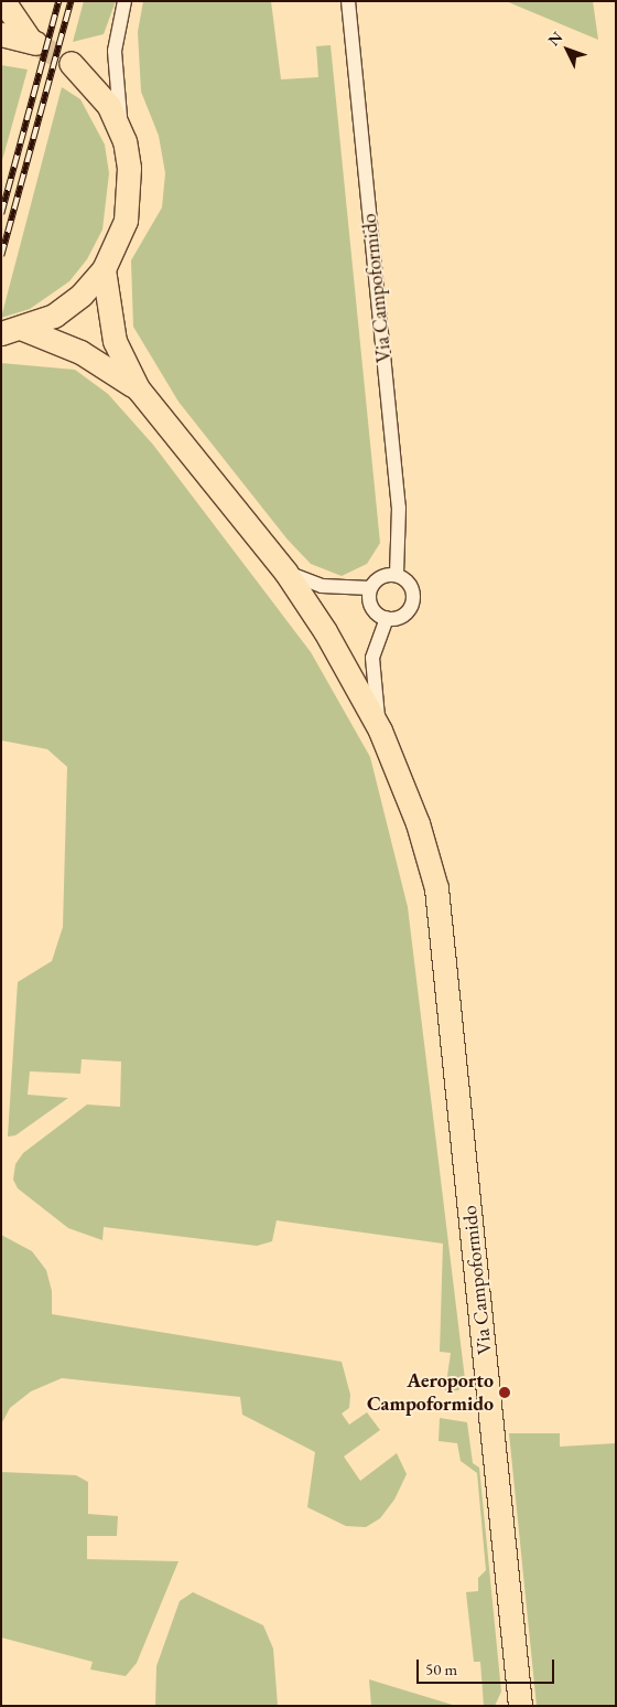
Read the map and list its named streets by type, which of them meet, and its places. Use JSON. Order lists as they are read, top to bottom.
{
  "streets": {
    "main road": ["Via Campoformido"]
  },
  "places": ["Aeroporto Campoformido"],
  "scale_bar": "50 m",
  "north": "top left"
}
